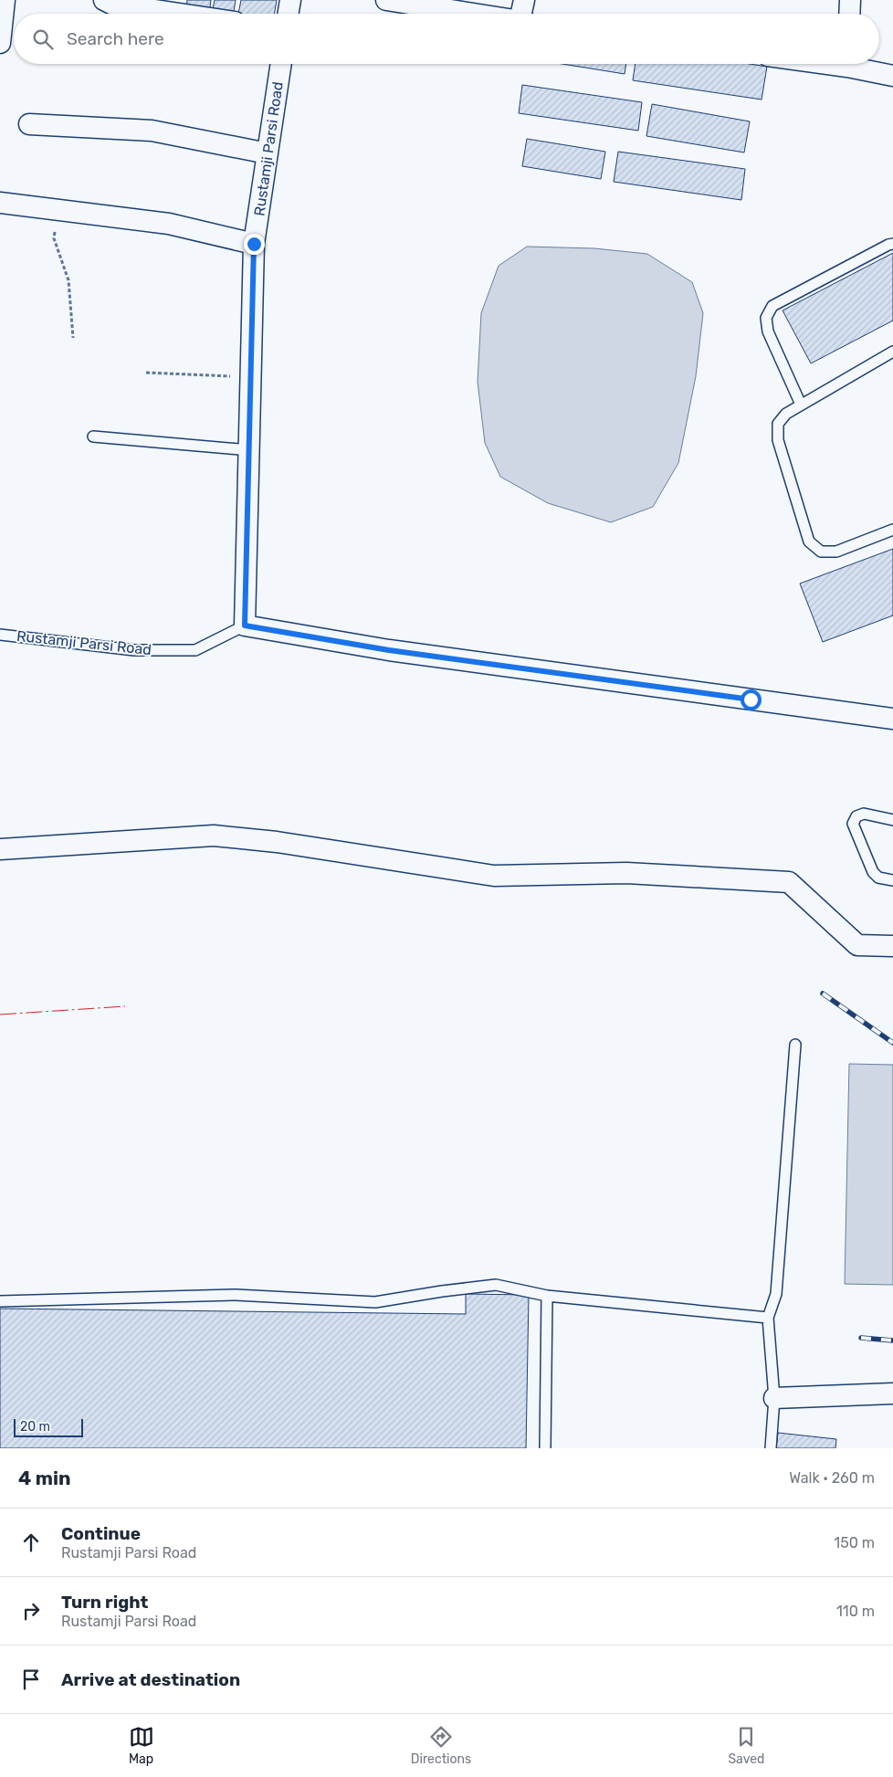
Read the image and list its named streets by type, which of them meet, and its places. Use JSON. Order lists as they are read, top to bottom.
{
  "streets": {
    "street": ["Rustamji Parsi Road"]
  },
  "scale_bar": "20 m",
  "page": {
    "search": "Search here",
    "scale": "20 m",
    "heading": ["4 min", "Walk · 260 m"],
    "list": [
      ["Continue", "Rustamji Parsi Road", "150 m"],
      ["Turn right", "Rustamji Parsi Road", "110 m"],
      "Arrive at destination"
    ],
    "nav": ["Map", "Directions", "Saved"]
  }
}
